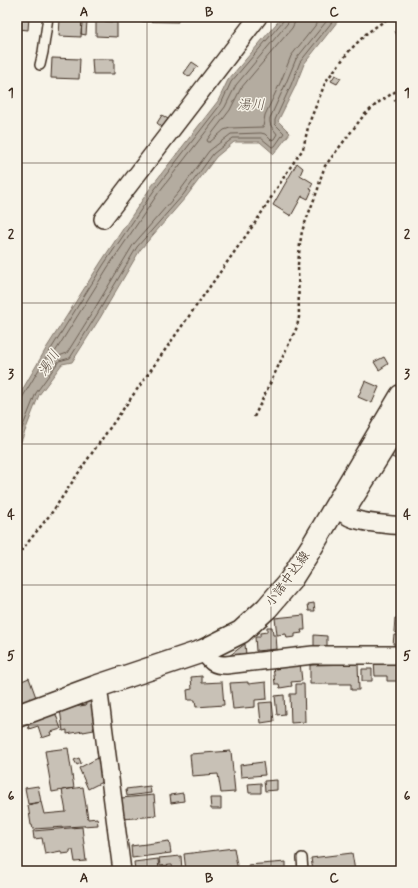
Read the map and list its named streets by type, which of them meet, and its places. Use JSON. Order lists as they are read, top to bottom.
{
  "streets": {
    "main road": ["小諸中込線"]
  },
  "water": ["湯川"],
  "grid": {
    "columns": ["A", "B", "C"],
    "rows": [
      "1",
      "2",
      "3",
      "4",
      "5",
      "6"
    ]
  }
}
